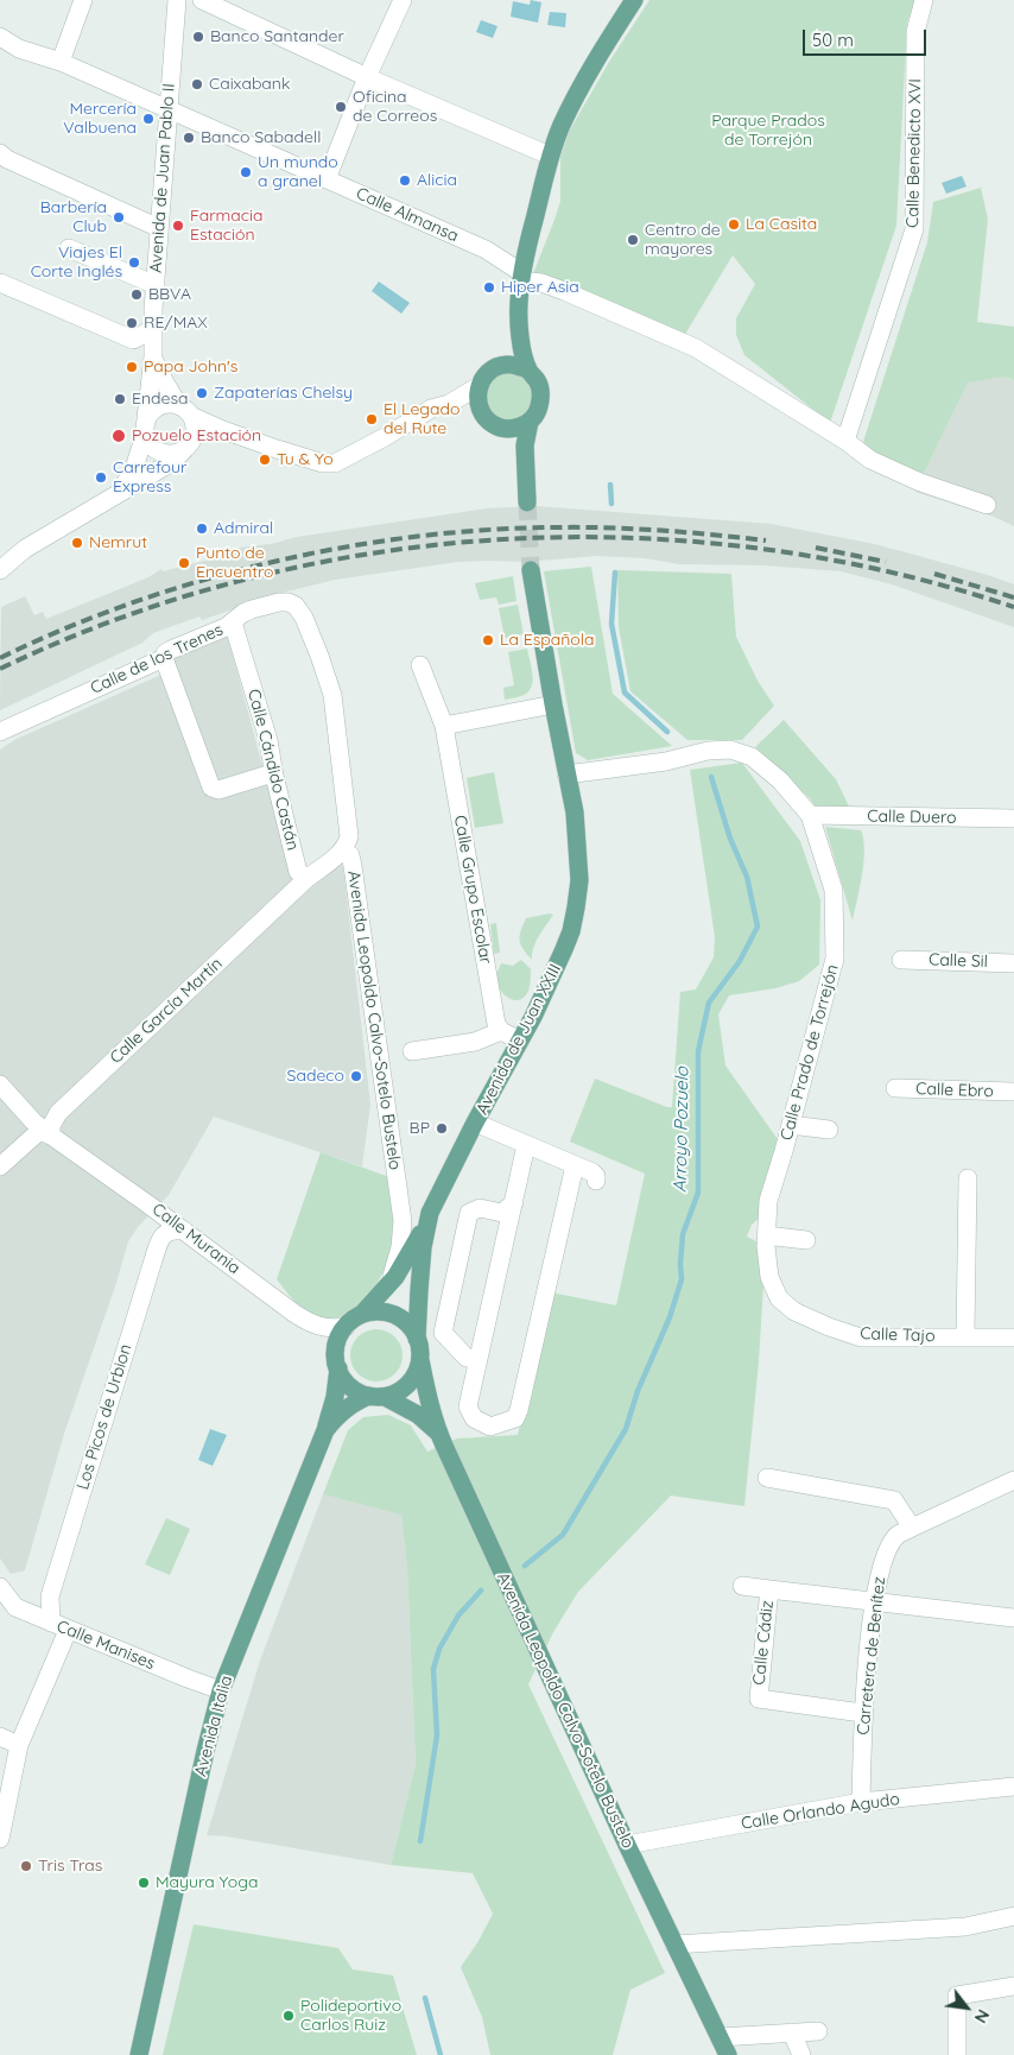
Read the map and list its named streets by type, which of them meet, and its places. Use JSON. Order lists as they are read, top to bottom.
{
  "streets": {
    "main road": ["Avenida Leopoldo Calvo-Sotelo Bustelo", "Avenida de Juan XXIII", "Avenida Italia"],
    "street": [
      "Calle Benedicto XVI",
      "Avenida de Juan Pablo II",
      "Calle Almansa",
      "Calle de los Trenes",
      "Calle Cándido Castán",
      "Calle Duero",
      "Calle Grupo Escolar",
      "Calle Sil",
      "Calle García Martín",
      "Calle Prado de Torrejón",
      "Calle Ebro",
      "Calle Murania",
      "Calle Tajo",
      "Los Picos de Urbion",
      "Calle Cádiz",
      "Calle Manises",
      "Carretera de Benítez",
      "Calle Orlando Agudo"
    ]
  },
  "crossings": [
    ["Avenida de Juan Pablo II", "Calle Almansa"],
    ["Calle de los Trenes", "Calle Cándido Castán"],
    ["Calle de los Trenes", "Avenida Leopoldo Calvo-Sotelo Bustelo"],
    ["Calle Cándido Castán", "Calle García Martín"],
    ["Calle Duero", "Calle Prado de Torrejón"],
    ["Calle García Martín", "Avenida Leopoldo Calvo-Sotelo Bustelo"],
    ["Calle García Martín", "Calle Murania"],
    ["Avenida Leopoldo Calvo-Sotelo Bustelo", "Avenida de Juan XXIII"],
    ["Avenida Leopoldo Calvo-Sotelo Bustelo", "Calle Murania"],
    ["Avenida Leopoldo Calvo-Sotelo Bustelo", "Avenida Italia"],
    ["Avenida Leopoldo Calvo-Sotelo Bustelo", "Calle Orlando Agudo"],
    ["Avenida de Juan XXIII", "Calle Prado de Torrejón"],
    ["Avenida de Juan XXIII", "Calle Murania"],
    ["Avenida de Juan XXIII", "Avenida Italia"],
    ["Calle Prado de Torrejón", "Calle Tajo"],
    ["Calle Murania", "Los Picos de Urbion"],
    ["Calle Murania", "Avenida Italia"],
    ["Los Picos de Urbion", "Calle Manises"],
    ["Calle Cádiz", "Carretera de Benítez"],
    ["Calle Manises", "Avenida Italia"],
    ["Carretera de Benítez", "Calle Orlando Agudo"]
  ],
  "water": ["Arroyo Pozuelo"],
  "parks": ["Parque Prados de Torrejón"],
  "places": [
    "Banco Santander",
    "Caixabank",
    "Oficina de Correos",
    "Mercería Valbuena",
    "Banco Sabadell",
    "Un mundo a granel",
    "Alicia",
    "Barbería Club",
    "La Casita",
    "Farmacia Estación",
    "Centro de mayores",
    "Viajes El Corte Inglés",
    "Hiper Asia",
    "BBVA",
    "RE/MAX",
    "Papa John's",
    "Zapaterías Chelsy",
    "Endesa",
    "El Legado del Rute",
    "Pozuelo Estación",
    "Tu & Yo",
    "Carrefour Express",
    "Admiral",
    "Nemrut",
    "Punto de Encuentro",
    "La Española",
    "Sadeco",
    "BP",
    "Tris Tras",
    "Mayura Yoga",
    "Polideportivo Carlos Ruiz"
  ],
  "scale_bar": "50 m",
  "north": "bottom right"
}
